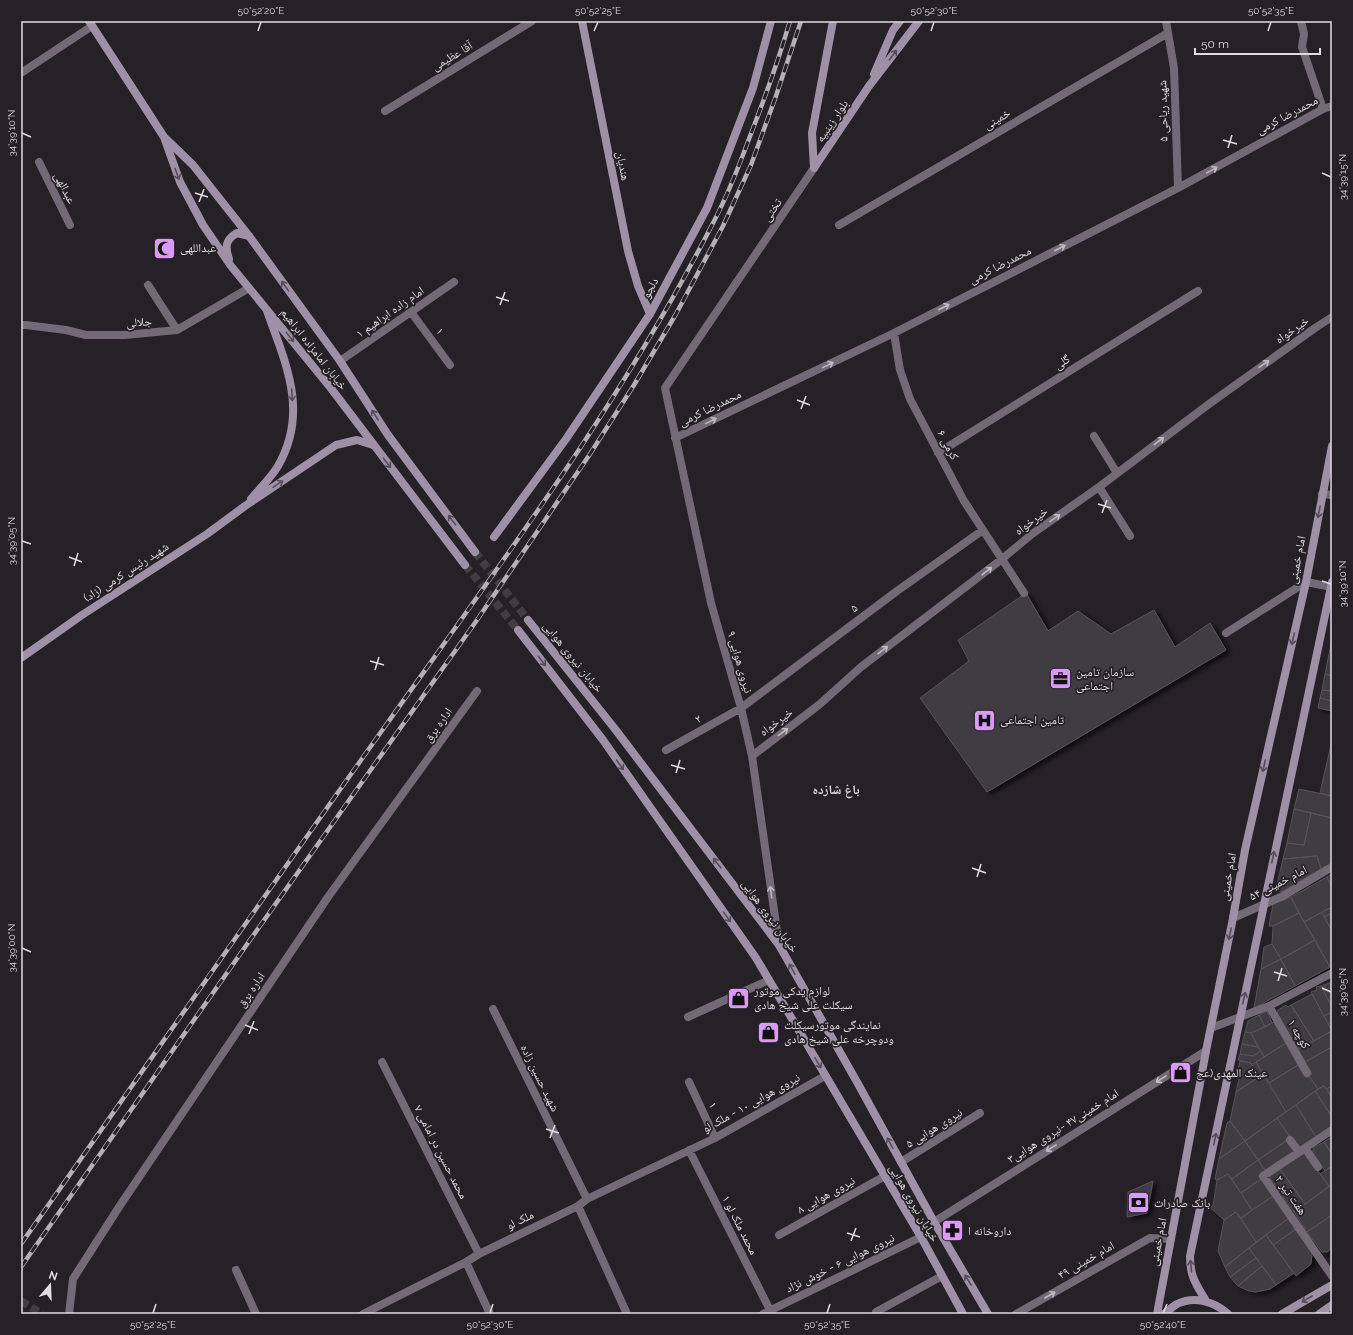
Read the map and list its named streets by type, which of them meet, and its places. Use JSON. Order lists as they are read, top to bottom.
{
  "streets": {
    "main road": [
      "بلوار زینبیه",
      "هندیان",
      "دلجو",
      "خیابان امامزاده ابراهیم",
      "امام خمینی",
      "شهید رئیس کرمی (زاد)",
      "خیابان نیروی هوایی"
    ],
    "street": [
      "آقا عظیمی",
      "۵ شهید ریاحی",
      "محمدرضا کرمی",
      "خمینی",
      "عبدالهی",
      "تختی",
      "امام زاده ابراهیم ۱",
      "جلالی",
      "خیرخواه",
      "۱",
      "گلی",
      "کرمی ۶",
      "۵",
      "نیروی هوایی ۹",
      "۲",
      "اداره برق",
      "امام خمینی ۵۴",
      "کوچه ۱",
      "شهید حسین زاده",
      "نیروی هوایی ۱۰ - ملک لو",
      "امام خمینی۴۷ -نیروی هوایی۳",
      "نیروی هوایی ۵",
      "۷ محمد حسین در امامی",
      "نیروی هوایی ۸",
      "هفت تیر ۲",
      "ملک لو",
      "۱ محمد ملک لو",
      "امام خمینی ۴۹",
      "نیروی هوایی ۶ - خوش نژاد"
    ]
  },
  "crossings": [
    ["۵ شهید ریاحی", "محمدرضا کرمی"],
    ["۵ شهید ریاحی", "خمینی"],
    ["محمدرضا کرمی", "کرمی ۶"],
    ["محمدرضا کرمی", "نیروی هوایی ۹"],
    ["بلوار زینبیه", "تختی"],
    ["هندیان", "دلجو"],
    ["تختی", "نیروی هوایی ۹"],
    ["امام زاده ابراهیم ۱", "۱"],
    ["امام زاده ابراهیم ۱", "خیابان امامزاده ابراهیم"],
    ["جلالی", "خیابان امامزاده ابراهیم"],
    ["خیرخواه", "کرمی ۶"],
    ["خیرخواه", "نیروی هوایی ۹"],
    ["۱", "نیروی هوایی ۱۰ - ملک لو"],
    ["گلی", "کرمی ۶"],
    ["کرمی ۶", "۵"],
    ["امام خمینی", "امام خمینی ۵۴"],
    ["امام خمینی", "امام خمینی۴۷ -نیروی هوایی۳"],
    ["امام خمینی", "امام خمینی ۴۹"],
    ["۵", "نیروی هوایی ۹"],
    ["۵", "۲"],
    ["خیابان نیروی هوایی", "نیروی هوایی ۹"],
    ["خیابان نیروی هوایی", "نیروی هوایی ۱۰ - ملک لو"],
    ["خیابان نیروی هوایی", "امام خمینی۴۷ -نیروی هوایی۳"],
    ["خیابان نیروی هوایی", "نیروی هوایی ۵"],
    ["خیابان نیروی هوایی", "نیروی هوایی ۸"],
    ["خیابان نیروی هوایی", "نیروی هوایی ۶ - خوش نژاد"],
    ["نیروی هوایی ۹", "۲"],
    ["شهید حسین زاده", "ملک لو"],
    ["نیروی هوایی ۱۰ - ملک لو", "ملک لو"],
    ["نیروی هوایی ۱۰ - ملک لو", "۱ محمد ملک لو"],
    ["۷ محمد حسین در امامی", "ملک لو"],
    ["ملک لو", "۱ محمد ملک لو"],
    ["۱ محمد ملک لو", "نیروی هوایی ۶ - خوش نژاد"]
  ],
  "one_way": [
    "محمدرضا کرمی",
    "خیرخواه",
    "امام خمینی۴۷ -نیروی هوایی۳",
    "امام خمینی ۴۹"
  ],
  "districts": ["باغ شازده"],
  "places": {
    "mosque": ["عبداللهی"],
    "office": ["سازمان تامین اجتماعی"],
    "hospital": ["تامین اجتماعی"],
    "shop": ["لوازم یدکی موتور سیکلت علی شیخ هادی", "نمایندگی موتورسیکلت ودوچرخه علی شیخ هادی", "عینک المهدی(عج"],
    "bank": ["بانک صادرات"],
    "pharmacy": ["داروخانه ا"]
  },
  "scale_bar": "50 m",
  "north": "top",
  "coordinates": [
    "50°52'20\"E",
    "50°52'25\"E",
    "50°52'30\"E",
    "50°52'35\"E",
    "34°39'10\"N",
    "34°39'15\"N",
    "34°39'05\"N",
    "34°39'00\"N",
    "50°52'40\"E"
  ]
}
